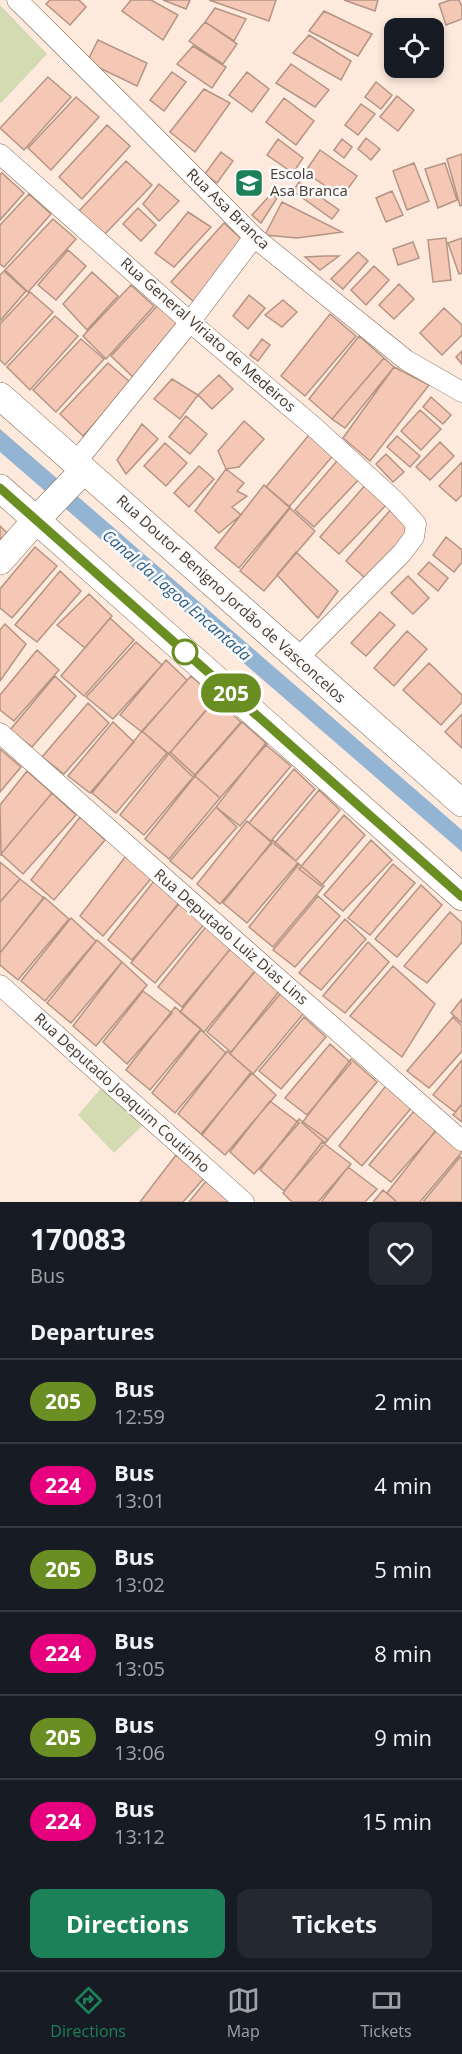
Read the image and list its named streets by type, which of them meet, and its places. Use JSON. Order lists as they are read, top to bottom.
{
  "streets": {
    "main road": ["Rua Doutor Benigno Jordão de Vasconcelos"],
    "street": [
      "Rua Asa Branca",
      "Rua General Viriato de Medeiros",
      "Rua Deputado Luiz Dias Lins",
      "Rua Deputado Joaquim Coutinho"
    ]
  },
  "crossings": [
    ["Rua General Viriato de Medeiros", "Rua Doutor Benigno Jordão de Vasconcelos"]
  ],
  "water": ["Canal da Lagoa Encantada"],
  "places": {
    "school or university": ["Escola Asa Branca"]
  },
  "lines": ["bus line 205"],
  "page": {
    "on_map": "205",
    "heading": [
      ["170083", "Bus"],
      "Departures"
    ],
    "list": [
      {
        "mark": "205",
        "name": "Bus",
        "note": "12:59",
        "value": "2 min"
      },
      {
        "mark": "224",
        "name": "Bus",
        "note": "13:01",
        "value": "4 min"
      },
      {
        "mark": "205",
        "name": "Bus",
        "note": "13:02",
        "value": "5 min"
      },
      {
        "mark": "224",
        "name": "Bus",
        "note": "13:05",
        "value": "8 min"
      },
      {
        "mark": "205",
        "name": "Bus",
        "note": "13:06",
        "value": "9 min"
      },
      {
        "mark": "224",
        "name": "Bus",
        "note": "13:12",
        "value": "15 min"
      }
    ],
    "buttons": ["Directions", "Tickets"],
    "tabs": ["Directions", "Map", "Tickets"]
  }
}
